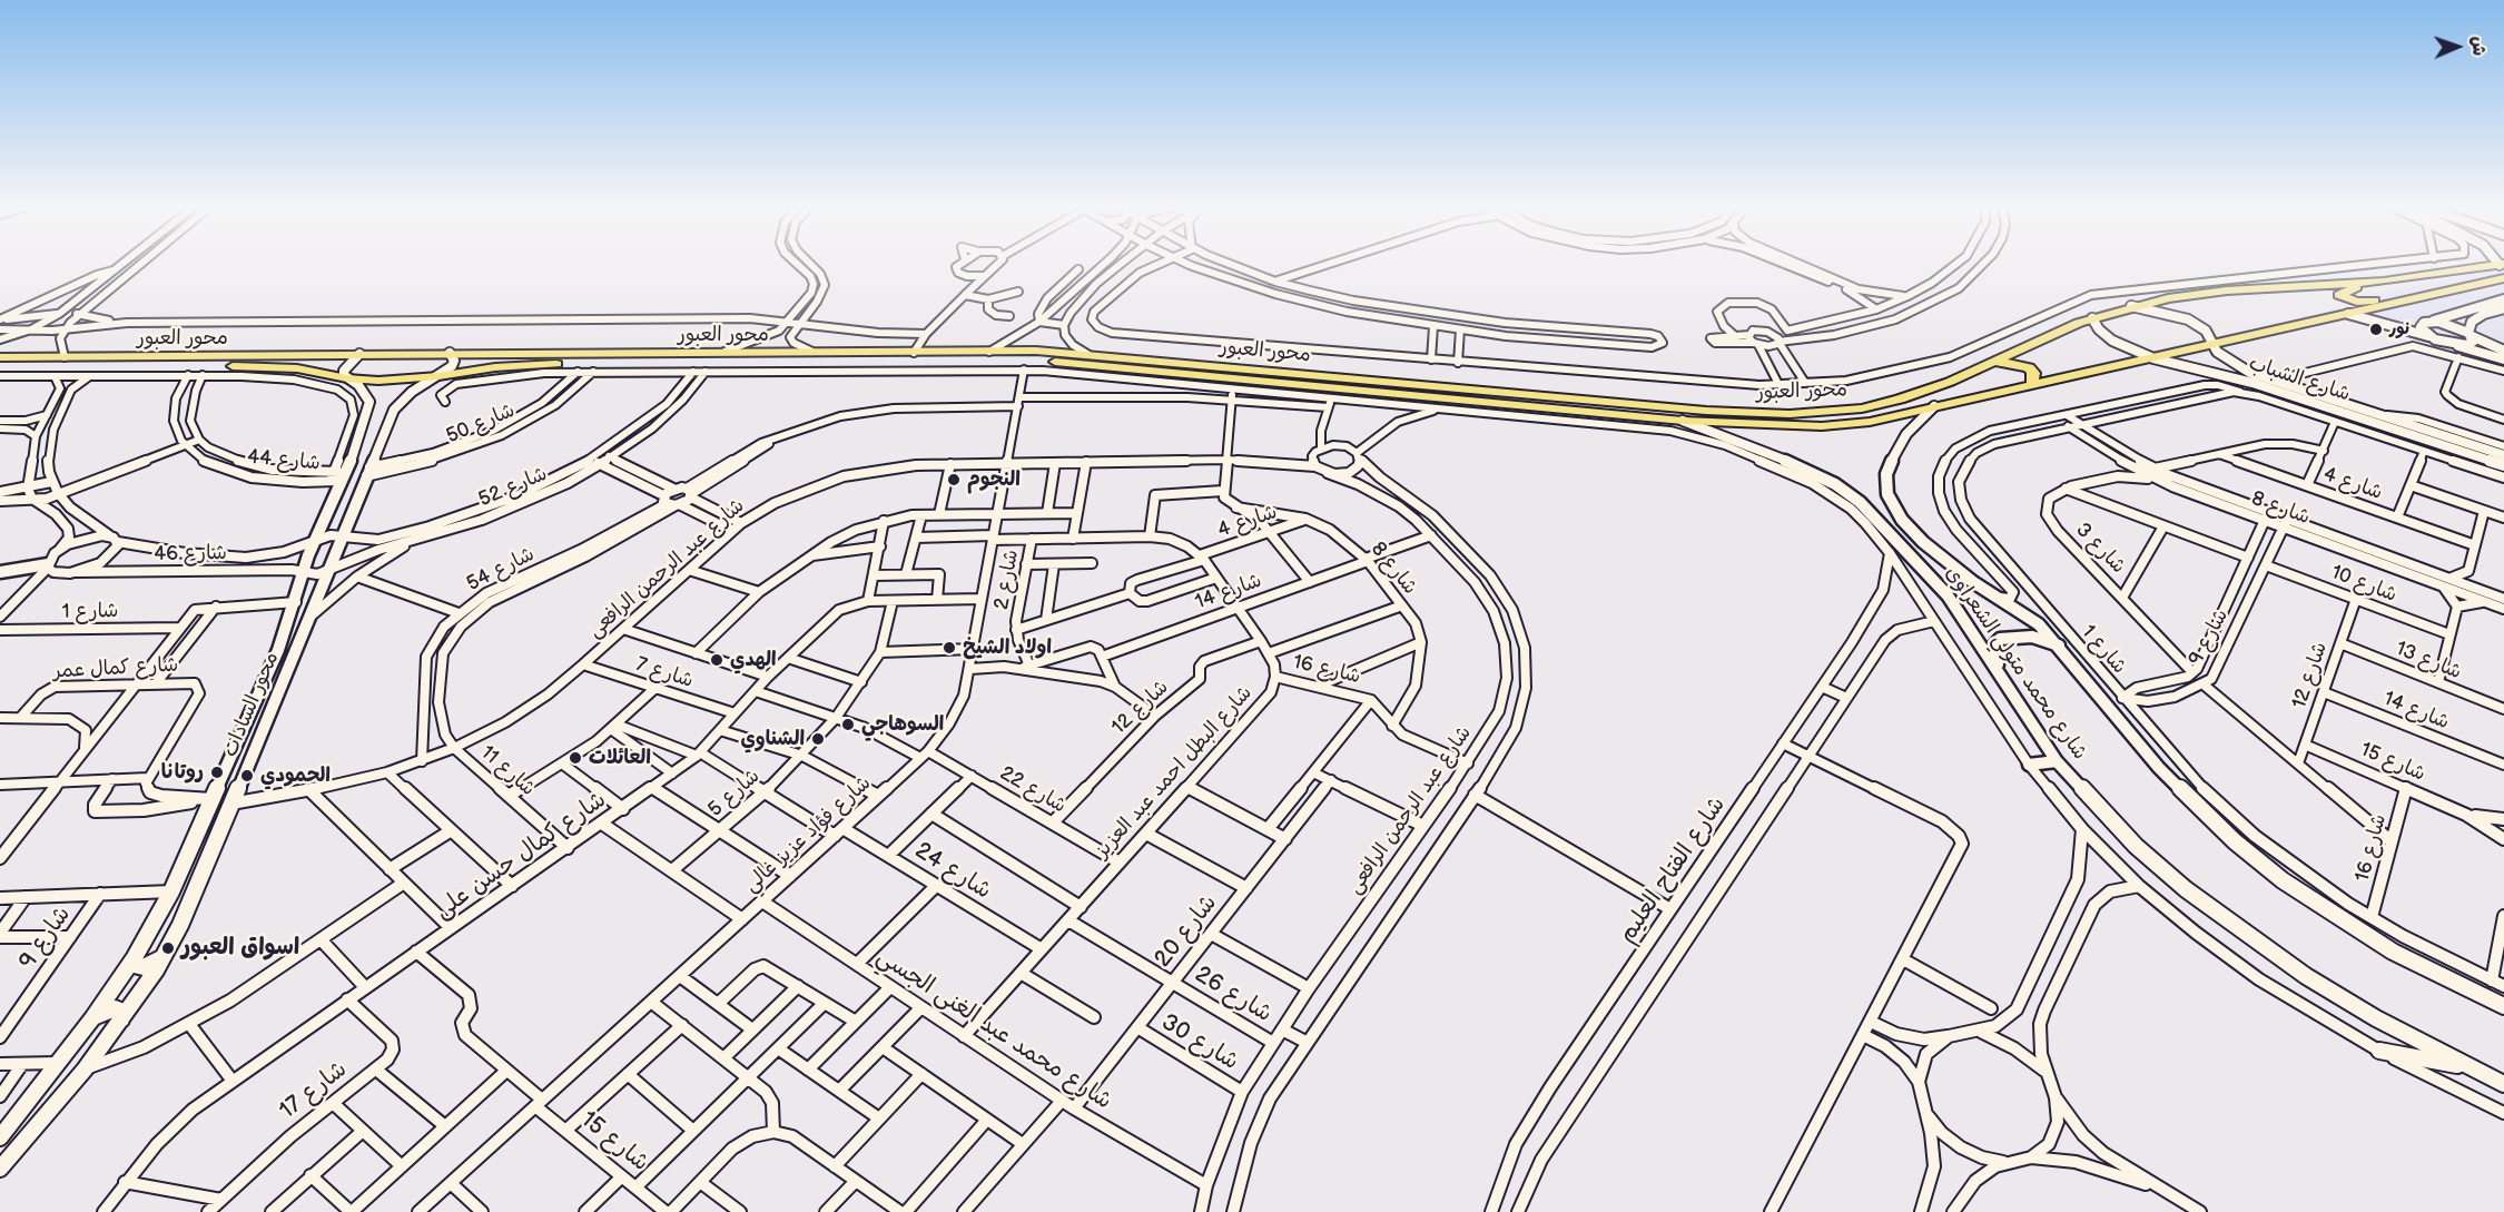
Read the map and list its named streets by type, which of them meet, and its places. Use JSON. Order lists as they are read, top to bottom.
{
  "streets": {
    "highway": ["محور العبور"],
    "street": [
      "شارع الشباب",
      "شارع 50",
      "شارع 44",
      "شارع 4",
      "شارع 52",
      "شارع 8",
      "شارع 3",
      "شارع 46",
      "شارع عبد الرحمن الرافعى",
      "شارع 54",
      "شارع 2",
      "شارع 10",
      "شارع 14",
      "شارع 1",
      "شارع 9",
      "شارع 13",
      "شارع محمد متولي الشعراوى",
      "شارع كمال عمر",
      "شارع 16",
      "شارع 7",
      "شارع 12",
      "محور السادات",
      "شارع 15",
      "شارع 11",
      "شارع البطل احمد عبد العزيز",
      "شارع 22",
      "شارع 5",
      "شارع فؤاد عزيز غالي",
      "شارع كمال حسن على",
      "شارع الفتاح العليم",
      "شارع 24",
      "شارع 20",
      "شارع 26",
      "شارع محمد عبد الغنى الجسي",
      "شارع 30",
      "شارع 17"
    ]
  },
  "crossings": [
    ["محور العبور", "شارع الشباب"],
    ["محور العبور", "شارع محمد متولي الشعراوى"],
    ["محور العبور", "محور السادات"],
    ["شارع 50", "محور السادات"],
    ["شارع 44", "محور السادات"],
    ["شارع 4", "شارع 8"],
    ["شارع 4", "شارع البطل احمد عبد العزيز"],
    ["شارع 52", "شارع 46"],
    ["شارع 52", "محور السادات"],
    ["شارع 8", "شارع 14"],
    ["شارع 8", "شارع 1"],
    ["شارع 8", "شارع 9"],
    ["شارع 3", "شارع 9"],
    ["شارع 46", "محور السادات"],
    ["شارع عبد الرحمن الرافعى", "شارع 54"],
    ["شارع عبد الرحمن الرافعى", "شارع 14"],
    ["شارع عبد الرحمن الرافعى", "شارع 16"],
    ["شارع عبد الرحمن الرافعى", "شارع 7"],
    ["شارع عبد الرحمن الرافعى", "محور السادات"],
    ["شارع عبد الرحمن الرافعى", "شارع 11"],
    ["شارع عبد الرحمن الرافعى", "شارع فؤاد عزيز غالي"],
    ["شارع عبد الرحمن الرافعى", "شارع 26"],
    ["شارع عبد الرحمن الرافعى", "شارع محمد عبد الغنى الجسي"],
    ["شارع عبد الرحمن الرافعى", "شارع 30"],
    ["شارع 54", "شارع 11"],
    ["شارع 2", "شارع البطل احمد عبد العزيز"],
    ["شارع 10", "شارع 9"],
    ["شارع 10", "شارع 12"],
    ["شارع 14", "شارع 12"],
    ["شارع 14", "شارع البطل احمد عبد العزيز"],
    ["شارع 1", "شارع 9"],
    ["شارع 1", "شارع محمد متولي الشعراوى"],
    ["شارع 1", "شارع 16"],
    ["شارع 13", "شارع 12"],
    ["شارع 16", "شارع 15"],
    ["شارع 16", "شارع البطل احمد عبد العزيز"],
    ["شارع 7", "شارع كمال حسن على"],
    ["شارع 12", "شارع 15"],
    ["شارع 12", "شارع البطل احمد عبد العزيز"],
    ["شارع 12", "شارع 22"],
    ["شارع 15", "شارع فؤاد عزيز غالي"],
    ["شارع 15", "شارع كمال حسن على"],
    ["شارع 11", "شارع كمال حسن على"],
    ["شارع البطل احمد عبد العزيز", "شارع 22"],
    ["شارع البطل احمد عبد العزيز", "شارع فؤاد عزيز غالي"],
    ["شارع البطل احمد عبد العزيز", "شارع 24"],
    ["شارع البطل احمد عبد العزيز", "شارع 26"],
    ["شارع البطل احمد عبد العزيز", "شارع محمد عبد الغنى الجسي"],
    ["شارع 22", "شارع 5"],
    ["شارع 22", "شارع فؤاد عزيز غالي"],
    ["شارع 22", "شارع كمال حسن على"],
    ["شارع 5", "شارع كمال حسن على"],
    ["شارع 5", "شارع 24"],
    ["شارع فؤاد عزيز غالي", "شارع كمال حسن على"],
    ["شارع فؤاد عزيز غالي", "شارع 24"],
    ["شارع فؤاد عزيز غالي", "شارع محمد عبد الغنى الجسي"],
    ["شارع كمال حسن على", "شارع 24"],
    ["شارع كمال حسن على", "شارع 17"],
    ["شارع 20", "شارع 26"],
    ["شارع 20", "شارع محمد عبد الغنى الجسي"],
    ["شارع 20", "شارع 30"]
  ],
  "places": [
    "نور",
    "النجوم",
    "اولاد الشيخ",
    "الهدي",
    "السوهاجي",
    "الشناوي",
    "العائلات",
    "روتانا",
    "الحمودي",
    "اسواق العبور"
  ],
  "north": "right"
}
